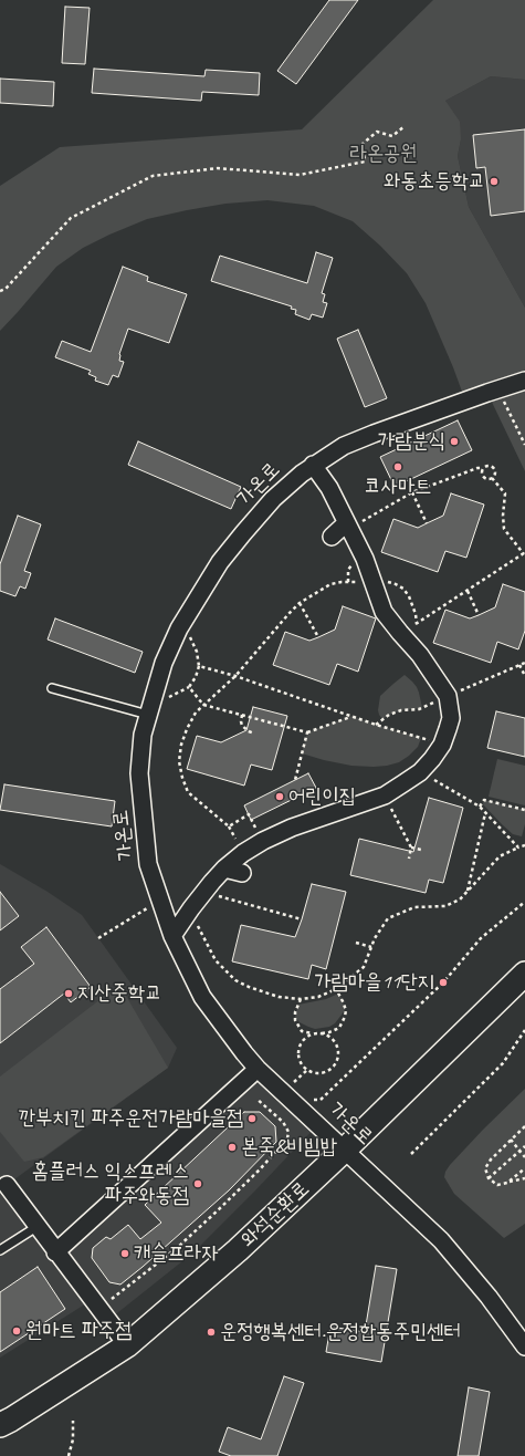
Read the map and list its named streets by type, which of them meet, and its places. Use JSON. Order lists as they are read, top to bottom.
{
  "streets": {
    "street": ["가온로", "와석순환로"]
  },
  "crossings": [
    ["가온로", "와석순환로"]
  ],
  "parks": ["라온공원"],
  "places": [
    "와동초등학교",
    "가람분식",
    "코사마트",
    "어린이집",
    "가람마을11단지",
    "지산중학교",
    "깐부치킨 파주운전가람마을점",
    "본죽&비빔밥",
    "홈플러스 익스프레스 파주와동점",
    "캐슬프라자",
    "원마트 파주점",
    "운정행복센터.운정합동주민센터"
  ]
}
